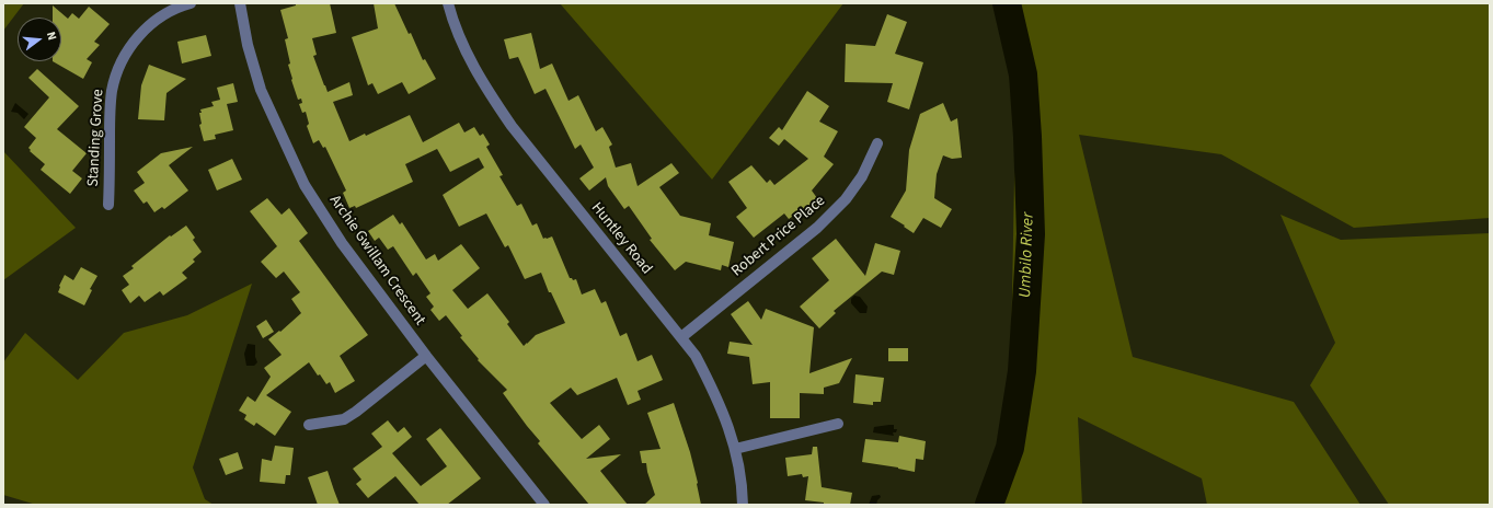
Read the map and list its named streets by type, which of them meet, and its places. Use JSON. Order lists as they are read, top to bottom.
{
  "streets": {
    "street": [
      "Standing Grove",
      "Robert Price Place",
      "Huntley Road",
      "Archie Gwillam Crescent"
    ]
  },
  "crossings": [
    ["Robert Price Place", "Huntley Road"]
  ],
  "water": ["Umbilo River"],
  "north": "right"
}
